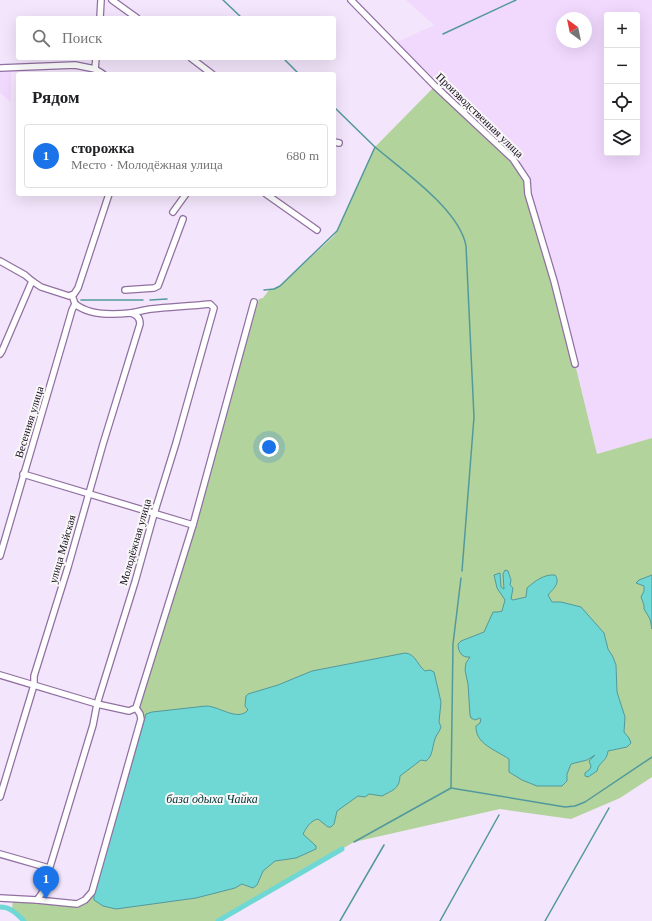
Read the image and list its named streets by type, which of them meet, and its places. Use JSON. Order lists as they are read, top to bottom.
{
  "streets": {
    "street": [
      "Производственная улица",
      "Весенняя улица",
      "Молодёжная улица",
      "улица Майская"
    ]
  },
  "crossings": [
    ["Весенняя улица", "Молодёжная улица"],
    ["Молодёжная улица", "улица Майская"]
  ],
  "water": ["база одыха Чайка"],
  "north": "top left",
  "page": {
    "map_buttons": ["+", "−"],
    "search": "Поиск",
    "heading": "Рядом",
    "list": [
      {
        "mark": "1",
        "name": "сторожка",
        "note": "Место · Молодёжная улица",
        "value": "680 m"
      }
    ],
    "pins": "1"
  }
}
